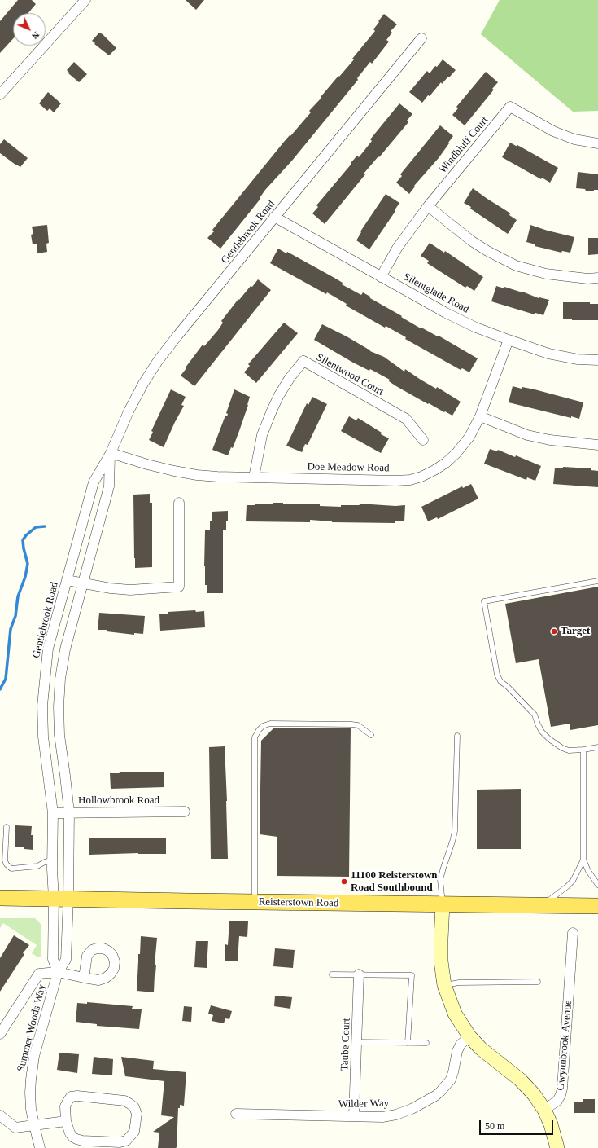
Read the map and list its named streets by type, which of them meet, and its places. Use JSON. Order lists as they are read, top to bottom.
{
  "streets": {
    "main road": ["Reisterstown Road"],
    "street": [
      "Windbluff Court",
      "Gentlebrook Road",
      "Silentglade Road",
      "Silentwood Court",
      "Doe Meadow Road",
      "Hollowbrook Road",
      "Summer Woods Way",
      "Taube Court",
      "Gwynnbrook Avenue",
      "Wilder Way"
    ]
  },
  "crossings": [
    ["Windbluff Court", "Silentglade Road"],
    ["Gentlebrook Road", "Silentglade Road"],
    ["Gentlebrook Road", "Doe Meadow Road"],
    ["Gentlebrook Road", "Hollowbrook Road"],
    ["Gentlebrook Road", "Reisterstown Road"],
    ["Gentlebrook Road", "Summer Woods Way"],
    ["Silentglade Road", "Doe Meadow Road"],
    ["Silentwood Court", "Doe Meadow Road"],
    ["Reisterstown Road", "Summer Woods Way"],
    ["Taube Court", "Wilder Way"]
  ],
  "places": ["Target", "11100 Reisterstown Road Southbound"],
  "scale_bar": "50 m",
  "north": "bottom right"
}
